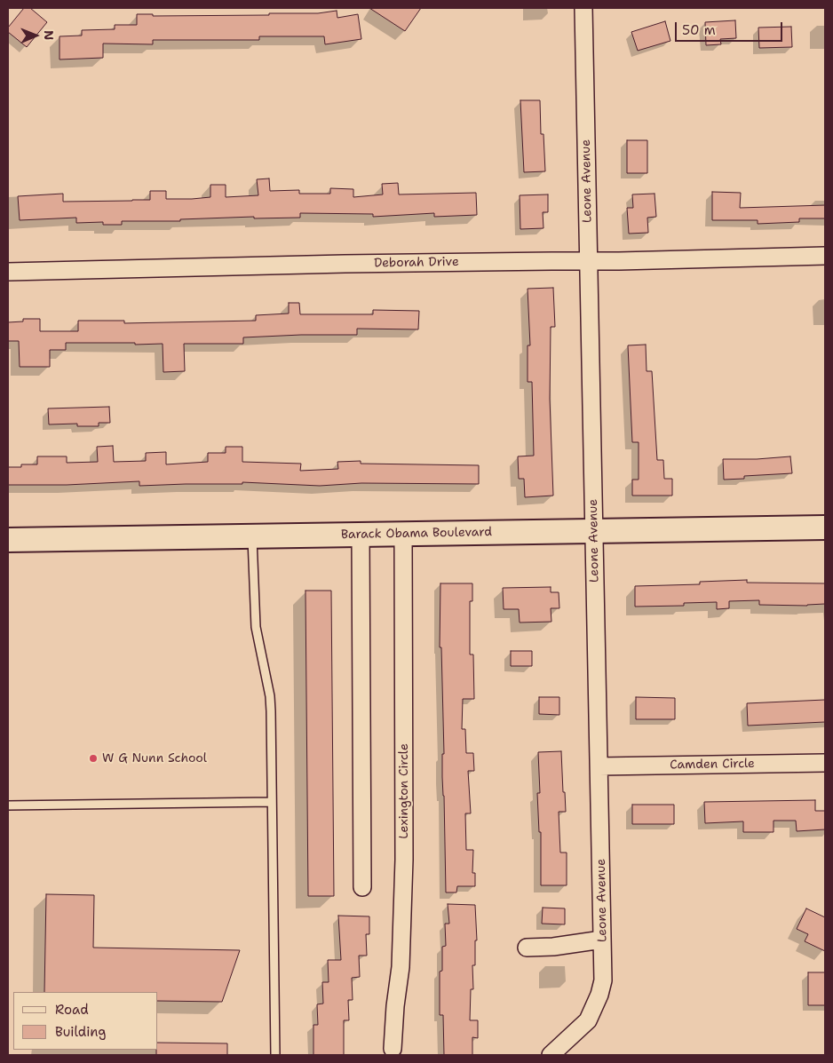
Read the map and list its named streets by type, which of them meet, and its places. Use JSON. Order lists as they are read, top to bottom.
{
  "streets": {
    "main road": ["Barack Obama Boulevard"],
    "street": [
      "Leone Avenue",
      "Deborah Drive",
      "Camden Circle",
      "Lexington Circle"
    ]
  },
  "crossings": [
    ["Leone Avenue", "Deborah Drive"],
    ["Leone Avenue", "Barack Obama Boulevard"],
    ["Leone Avenue", "Camden Circle"],
    ["Barack Obama Boulevard", "Lexington Circle"]
  ],
  "places": ["W G Nunn School"],
  "legend": ["Road", "Building"],
  "scale_bar": "50 m",
  "north": "right"
}
